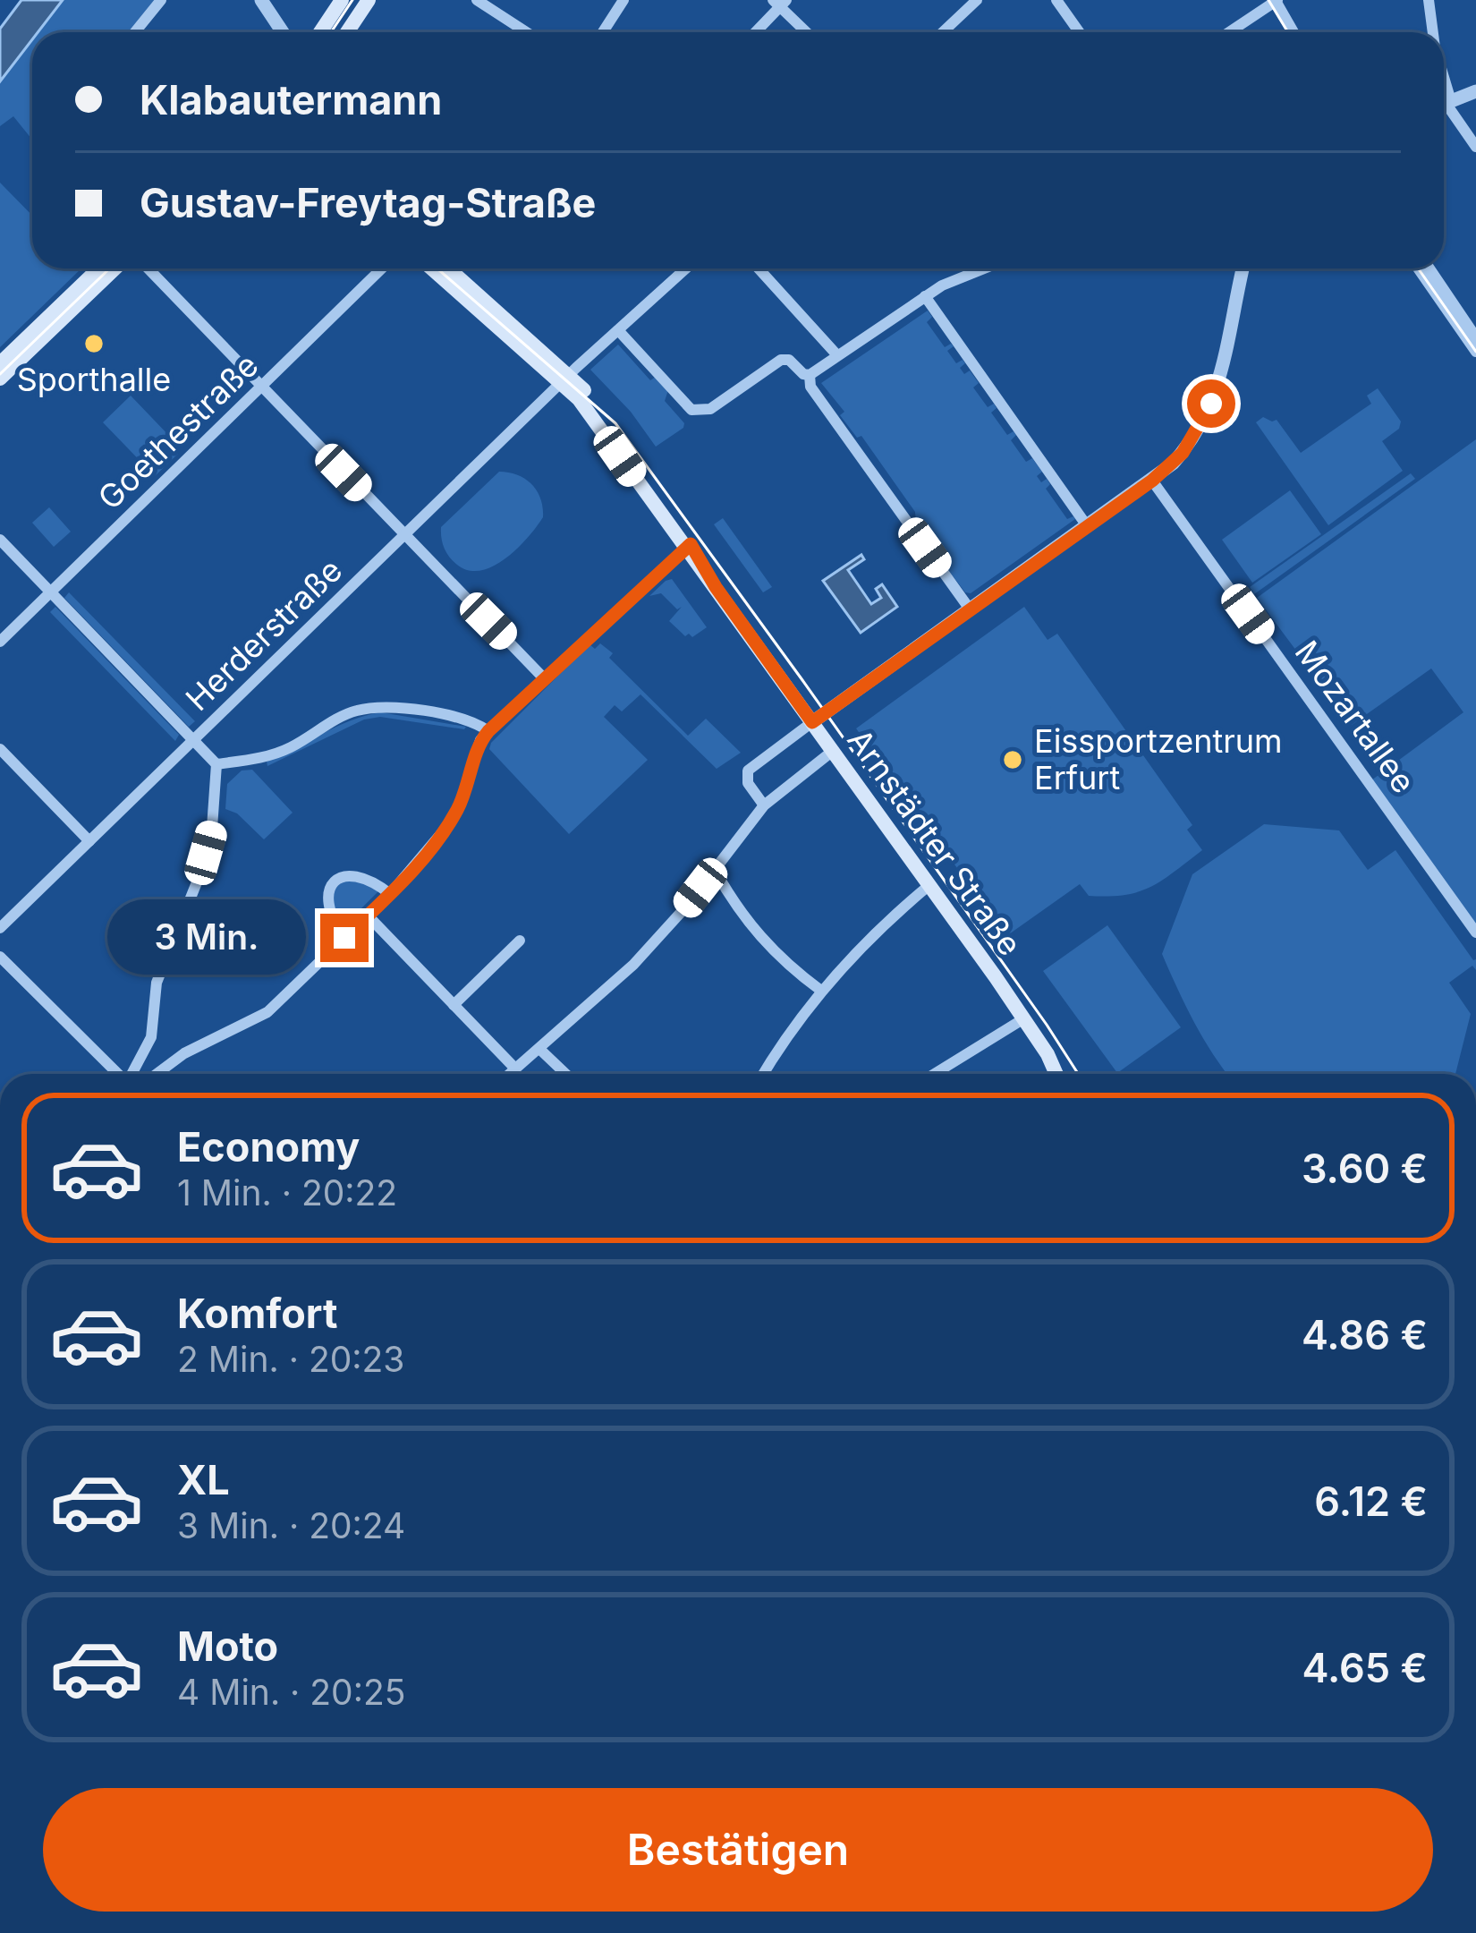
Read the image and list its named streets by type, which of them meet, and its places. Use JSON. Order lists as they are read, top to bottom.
{
  "streets": {
    "main road": ["Arnstädter Straße"],
    "street": ["Goethestraße", "Herderstraße", "Mozartallee"]
  },
  "crossings": [
    ["Herderstraße", "Arnstädter Straße"]
  ],
  "places": ["Sporthalle", "Eissportzentrum Erfurt"],
  "page": {
    "banner": ["Klabautermann", "Gustav-Freytag-Straße"],
    "bubble": "3 Min.",
    "list": [
      {
        "name": "Economy",
        "note": "1 Min. · 20:22",
        "value": "3.60 €"
      },
      {
        "name": "Komfort",
        "note": "2 Min. · 20:23",
        "value": "4.86 €"
      },
      {
        "name": "XL",
        "note": "3 Min. · 20:24",
        "value": "6.12 €"
      },
      {
        "name": "Moto",
        "note": "4 Min. · 20:25",
        "value": "4.65 €"
      }
    ],
    "buttons": "Bestätigen"
  }
}
